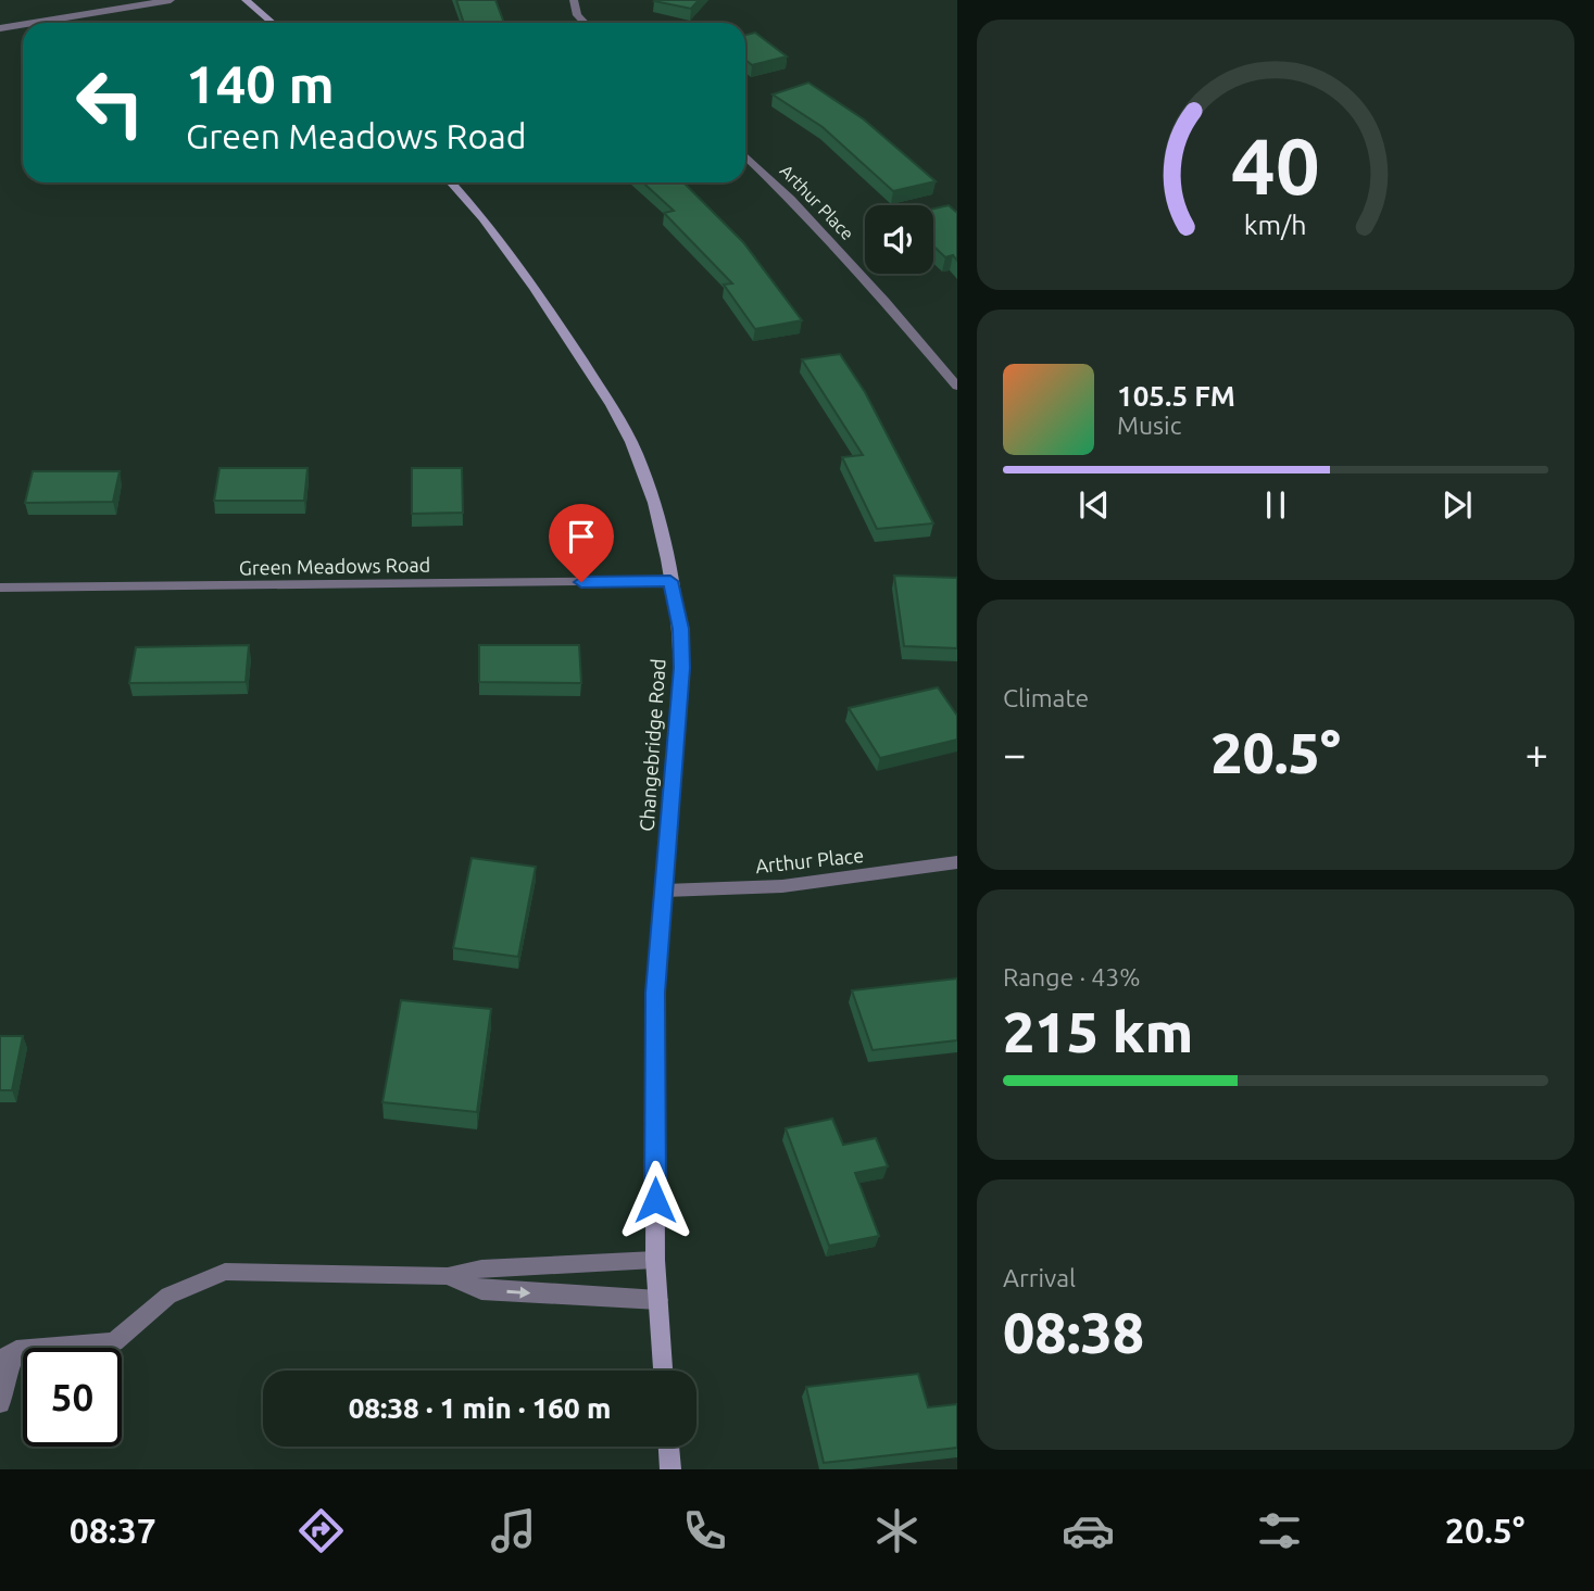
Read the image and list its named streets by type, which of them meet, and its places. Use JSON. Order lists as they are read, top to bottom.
{
  "streets": {
    "main road": ["Changebridge Road"],
    "street": ["Arthur Place", "Green Meadows Road"]
  },
  "crossings": [
    ["Arthur Place", "Changebridge Road"],
    ["Green Meadows Road", "Changebridge Road"]
  ],
  "page": {
    "turn": ["140 m", "Green Meadows Road"],
    "song": ["105.5 FM", "Music"],
    "tile": [
      "Climate",
      ["Range · 43%", "215 km"],
      ["Arrival", "08:38"]
    ],
    "heat": ["−", "20.5°", "+"],
    "limit": "50",
    "trip": "08:38 · 1 min · 160 m",
    "tabs": ["08:37", "20.5°"],
    "gauge": ["40", "km/h"]
  }
}
